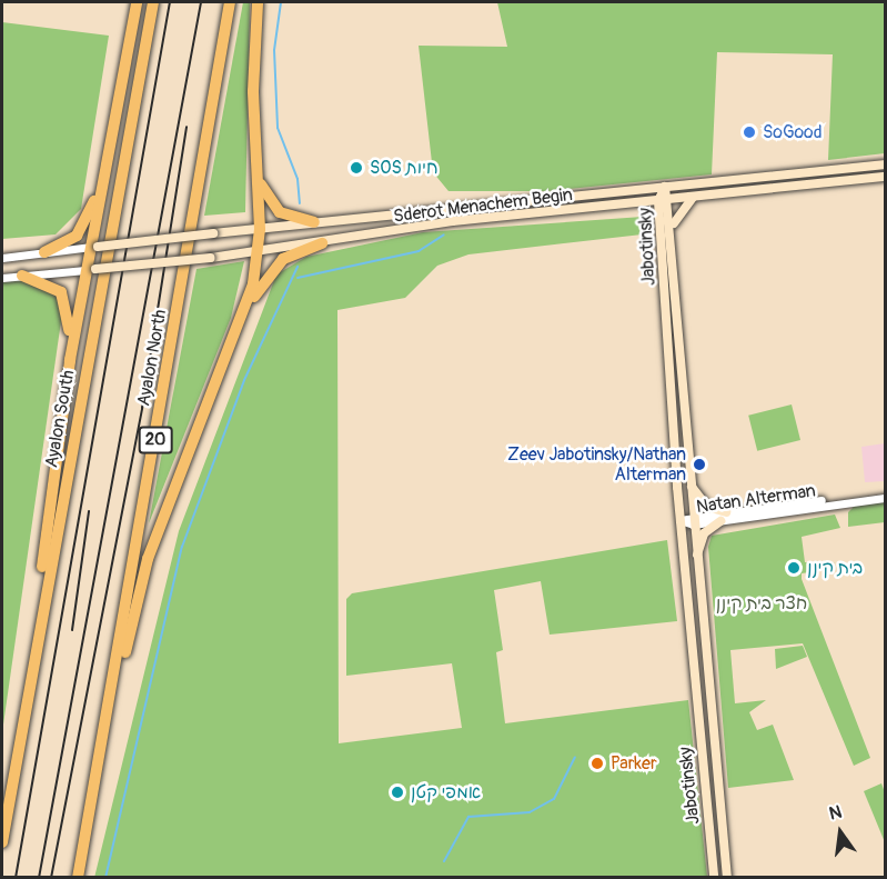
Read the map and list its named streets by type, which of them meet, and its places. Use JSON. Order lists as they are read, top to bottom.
{
  "streets": {
    "highway": ["Ayalon North", "Ayalon South", "20"],
    "main road": ["Sderot Menachem Begin", "Jabotinsky"],
    "street": ["Natan Alterman"]
  },
  "crossings": [
    ["Sderot Menachem Begin", "Jabotinsky"],
    ["Jabotinsky", "Natan Alterman"]
  ],
  "parks": ["חצר בית קינן"],
  "places": [
    "SoGood",
    "SOS חיות",
    "Zeev Jabotinsky/Nathan Alterman",
    "בית קינן",
    "Parker",
    "אמפי קטן"
  ],
  "north": "top"
}
